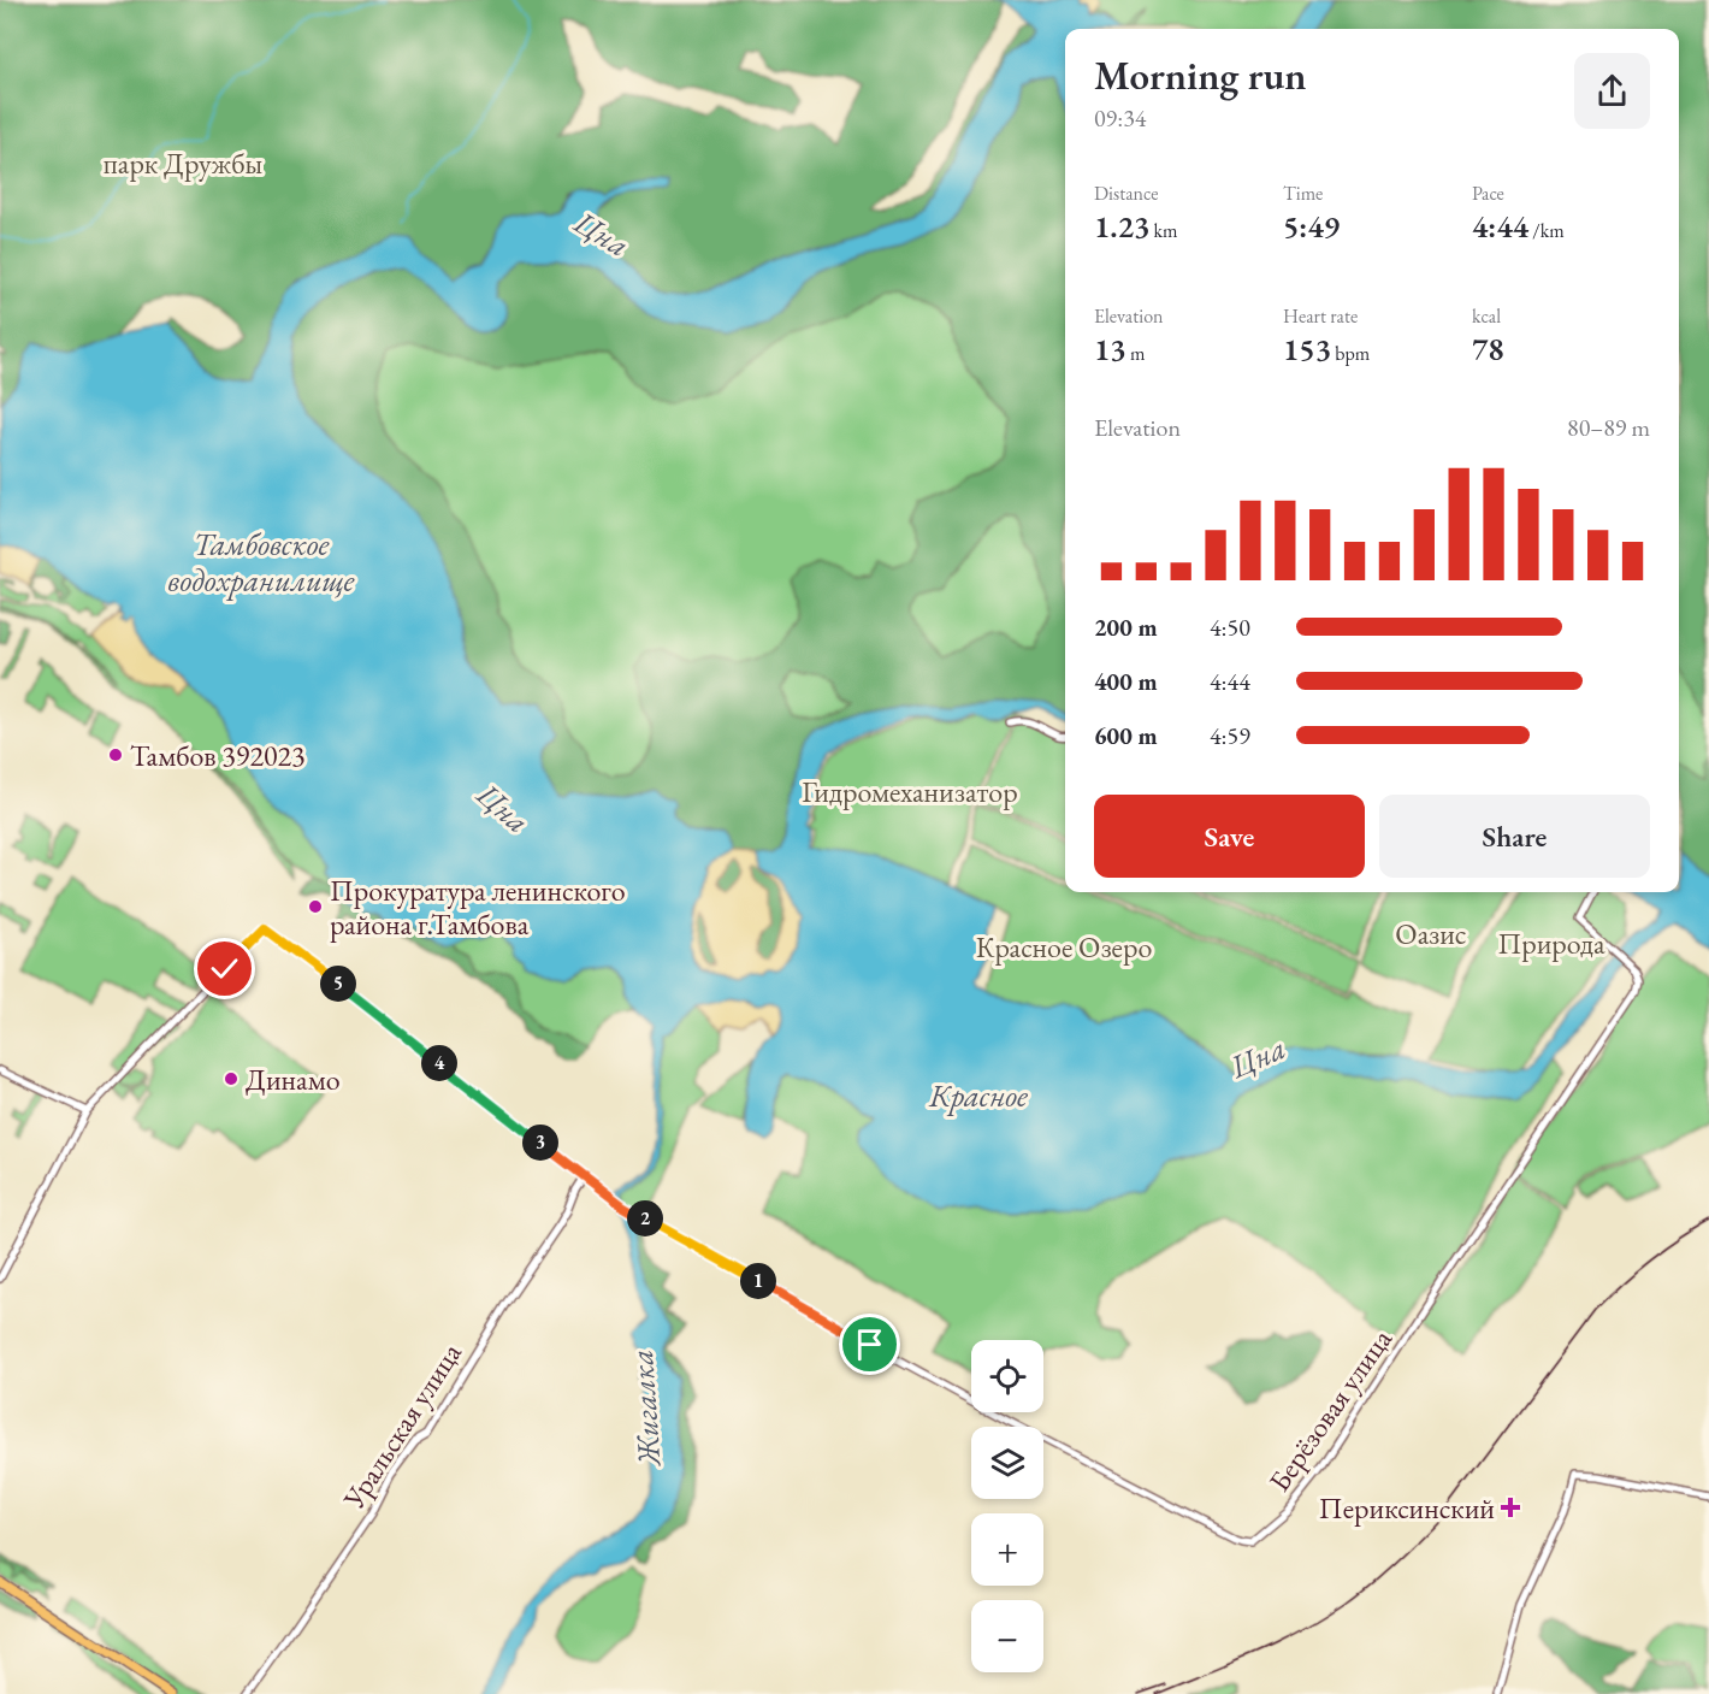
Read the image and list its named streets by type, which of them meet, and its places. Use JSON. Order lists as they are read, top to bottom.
{
  "streets": {
    "street": ["Берёзовая улица", "Уральская улица"]
  },
  "crossings": [
    ["Берёзовая улица", "Уральская улица"]
  ],
  "water": [
    "Цна",
    "Тамбовское водохранилище",
    "Красное",
    "Жигалка"
  ],
  "parks": [
    "парк Дружбы",
    "Гидромеханизатор",
    "Оазис",
    "Природа",
    "Красное Озеро"
  ],
  "places": {
    "other": ["Тамбов 392023", "Прокуратура ленинского района г.Тамбова", "Динамо"],
    "health": ["Периксинский"]
  },
  "page": {
    "heading": ["Morning run", "09:34"],
    "stats": [
      ["Distance", "1.23 km"],
      ["Time", "5:49"],
      ["Pace", "4:44 /km"],
      ["Elevation", "13 m"],
      ["Heart rate", "153 bpm"],
      ["kcal", "78"]
    ],
    "chart": ["Elevation", "80–89 m"],
    "list": [
      {
        "name": "200 m",
        "note": "4:50"
      },
      {
        "name": "400 m",
        "note": "4:44"
      },
      {
        "name": "600 m",
        "note": "4:59"
      }
    ],
    "buttons": ["Save", "Share"],
    "pins": [
      "5",
      "4",
      "3",
      "2",
      "1"
    ],
    "map_buttons": ["+", "−"]
  }
}
